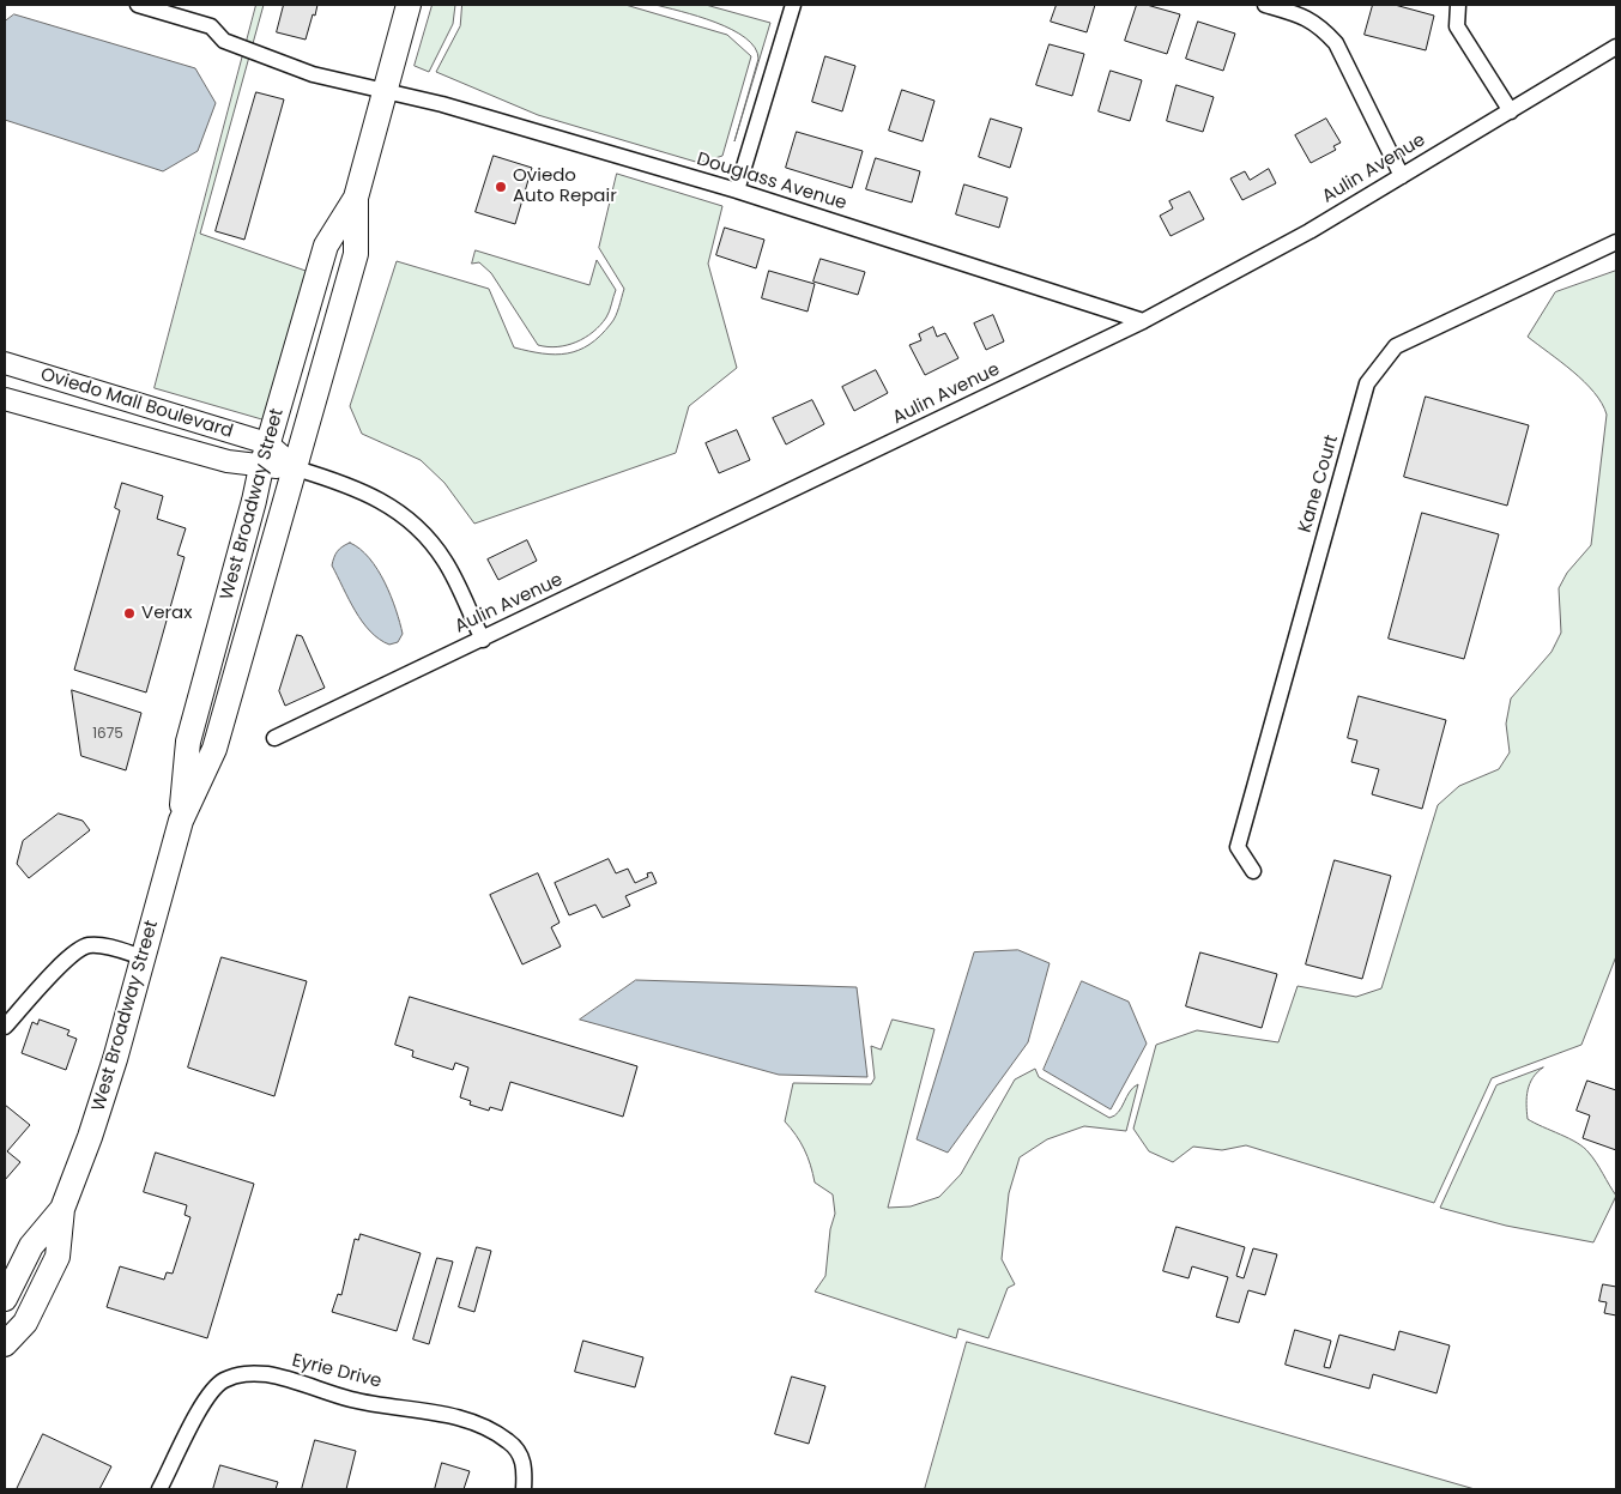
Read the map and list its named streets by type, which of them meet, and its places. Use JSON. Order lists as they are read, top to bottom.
{
  "streets": {
    "main road": ["West Broadway Street"],
    "street": [
      "Aulin Avenue",
      "Douglass Avenue",
      "Oviedo Mall Boulevard",
      "Kane Court",
      "Eyrie Drive"
    ]
  },
  "crossings": [
    ["Aulin Avenue", "Douglass Avenue"],
    ["Aulin Avenue", "Oviedo Mall Boulevard"],
    ["Douglass Avenue", "West Broadway Street"],
    ["Oviedo Mall Boulevard", "West Broadway Street"]
  ],
  "places": ["Oviedo Auto Repair", "Verax"],
  "house_numbers": ["1675"]
}
